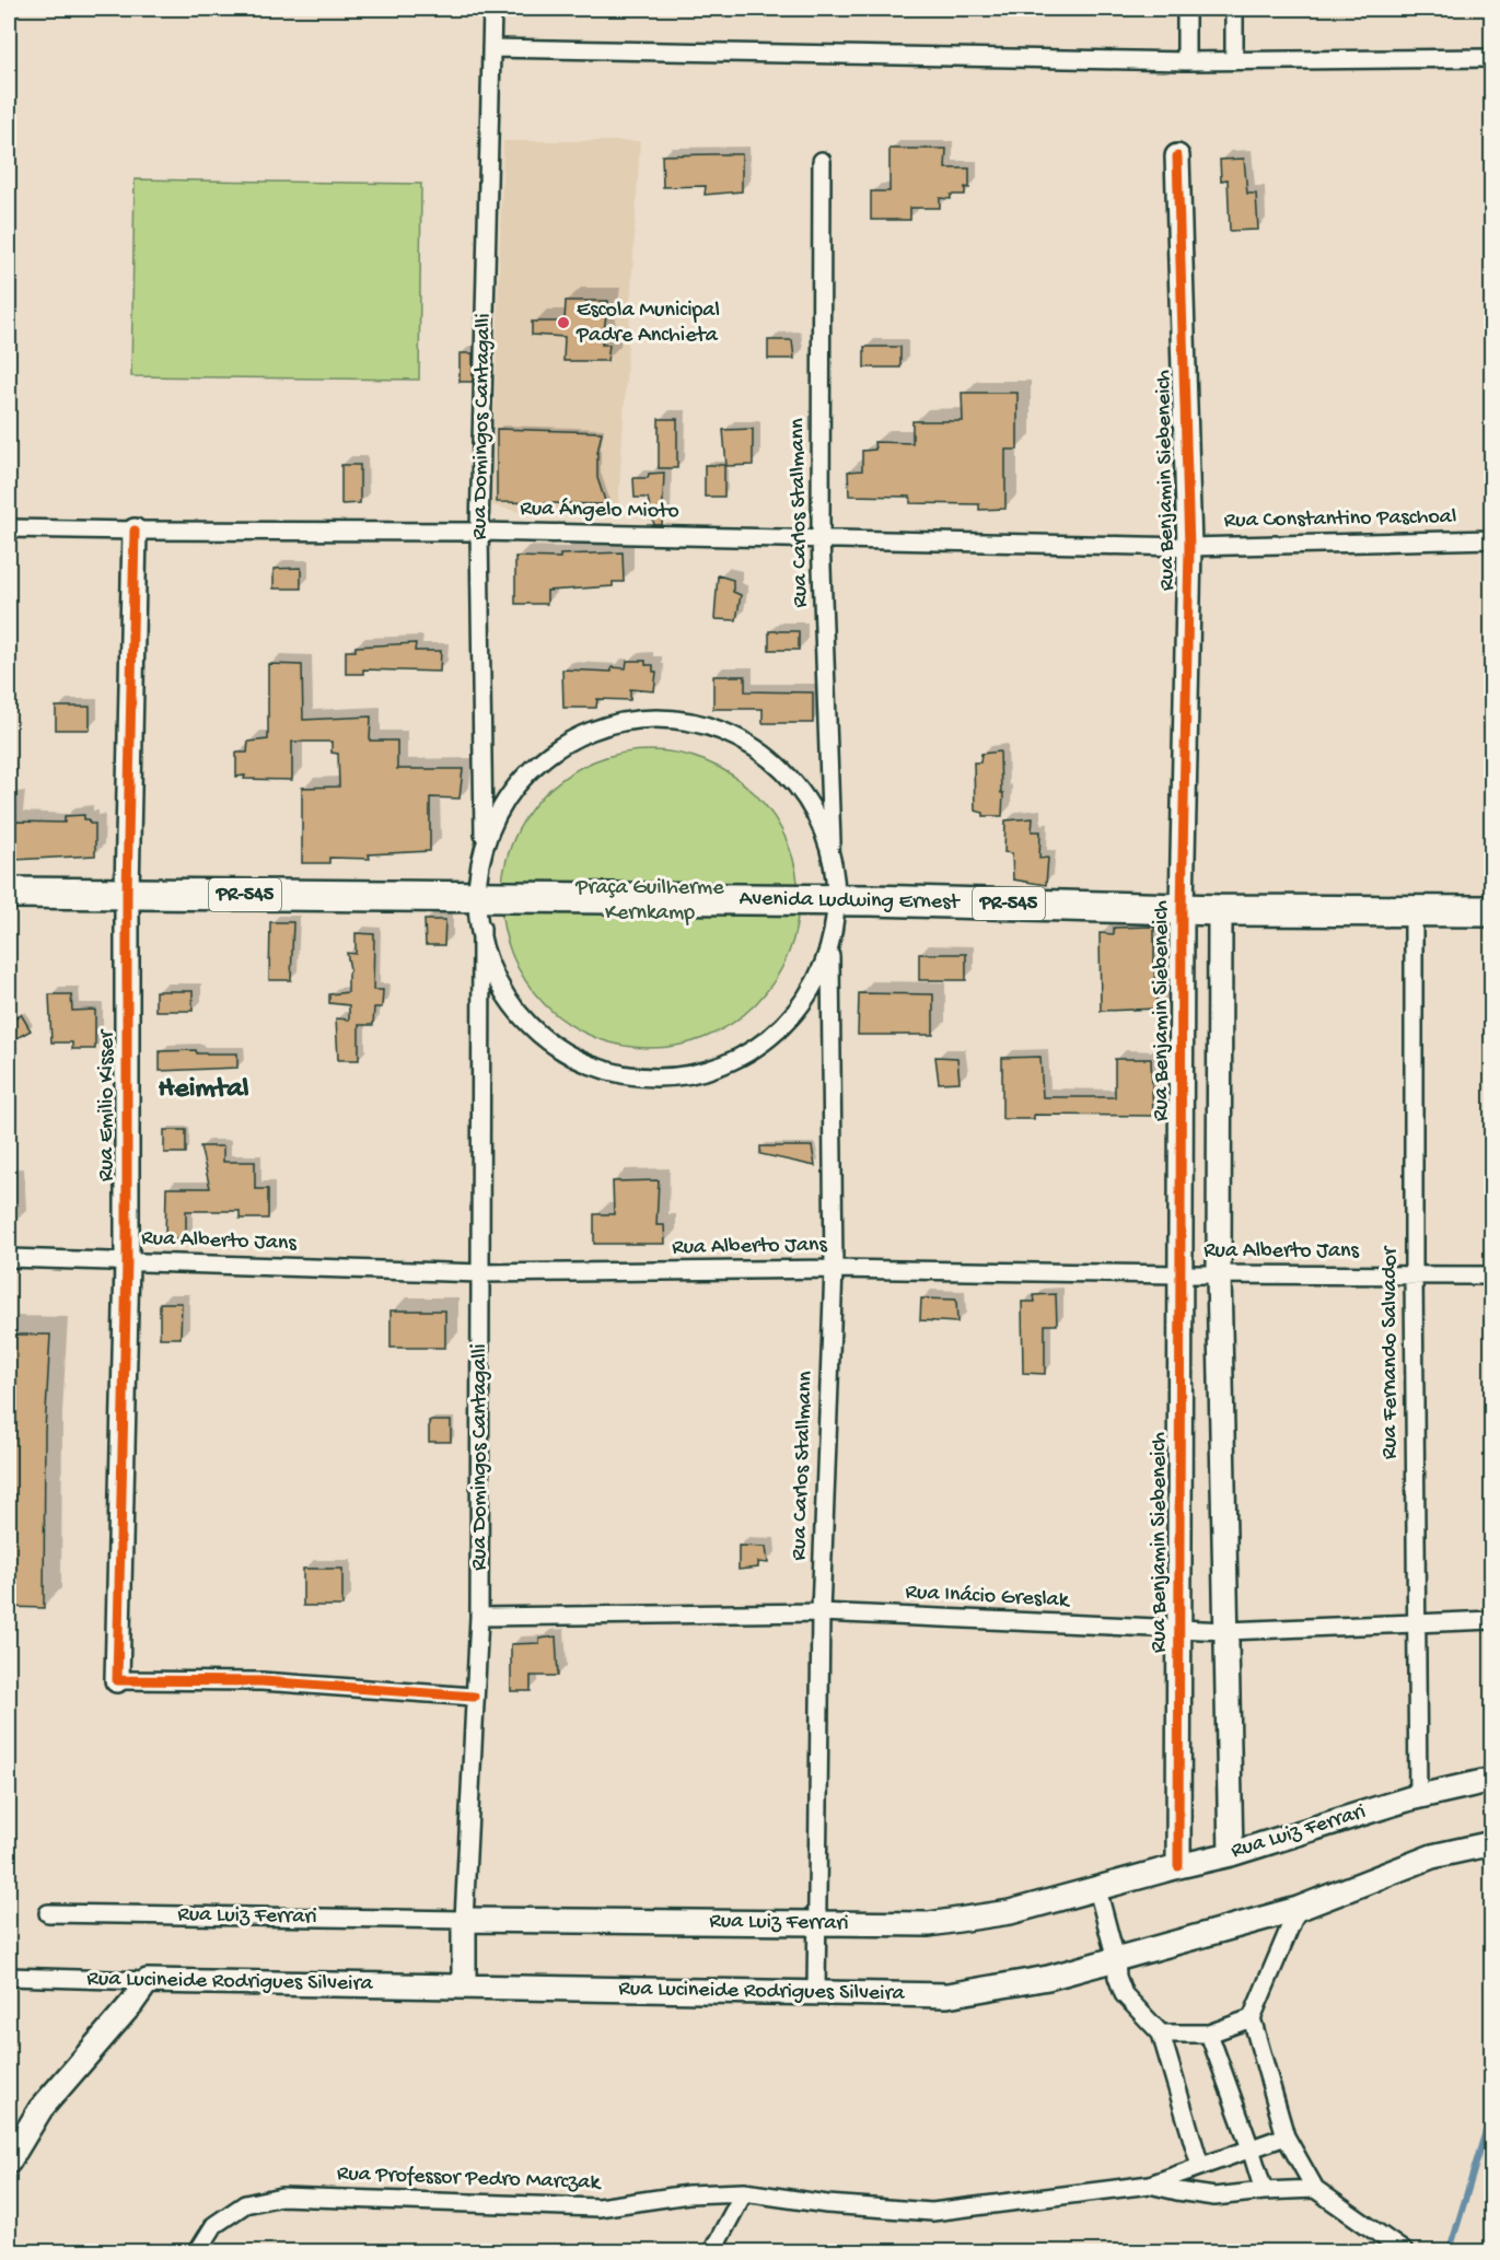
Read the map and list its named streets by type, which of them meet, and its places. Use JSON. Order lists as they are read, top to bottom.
{
  "streets": {
    "highway": ["PR-545", "Avenida Ludwing Ernest"],
    "street": [
      "Rua Domingos Cantagalli",
      "Rua Benjamin Siebeneich",
      "Rua Ángelo Mioto",
      "Rua Carlos Stallmann",
      "Rua Constantino Paschoal",
      "Rua Emilio Kisser",
      "Rua Alberto Jans",
      "Rua Fernando Salvador",
      "Rua Inácio Greslak",
      "Rua Luiz Ferrari",
      "Rua Lucineide Rodrigues Silveira",
      "Rua Professor Pedro Marczak"
    ]
  },
  "crossings": [
    ["Rua Domingos Cantagalli", "Rua Ángelo Mioto"],
    ["Rua Domingos Cantagalli", "Avenida Ludwing Ernest"],
    ["Rua Domingos Cantagalli", "Rua Alberto Jans"],
    ["Rua Domingos Cantagalli", "Rua Inácio Greslak"],
    ["Rua Domingos Cantagalli", "Rua Luiz Ferrari"],
    ["Rua Domingos Cantagalli", "Rua Lucineide Rodrigues Silveira"],
    ["Rua Benjamin Siebeneich", "Rua Ángelo Mioto"],
    ["Rua Benjamin Siebeneich", "Rua Constantino Paschoal"],
    ["Rua Benjamin Siebeneich", "Avenida Ludwing Ernest"],
    ["Rua Benjamin Siebeneich", "Rua Alberto Jans"],
    ["Rua Benjamin Siebeneich", "Rua Inácio Greslak"],
    ["Rua Benjamin Siebeneich", "Rua Luiz Ferrari"],
    ["Rua Ángelo Mioto", "Rua Carlos Stallmann"],
    ["Rua Ángelo Mioto", "Rua Constantino Paschoal"],
    ["Rua Ángelo Mioto", "Rua Emilio Kisser"],
    ["Rua Carlos Stallmann", "Rua Alberto Jans"],
    ["Rua Carlos Stallmann", "Rua Inácio Greslak"],
    ["Rua Carlos Stallmann", "Rua Luiz Ferrari"],
    ["Rua Carlos Stallmann", "Rua Lucineide Rodrigues Silveira"],
    ["Avenida Ludwing Ernest", "Rua Emilio Kisser"],
    ["Avenida Ludwing Ernest", "Rua Fernando Salvador"],
    ["Rua Emilio Kisser", "Rua Alberto Jans"],
    ["Rua Alberto Jans", "Rua Fernando Salvador"],
    ["Rua Fernando Salvador", "Rua Inácio Greslak"],
    ["Rua Fernando Salvador", "Rua Luiz Ferrari"]
  ],
  "districts": ["Heimtal"],
  "parks": ["Praça Guilherme Kernkamp"],
  "places": ["Escola Municipal Padre Anchieta"]
}
